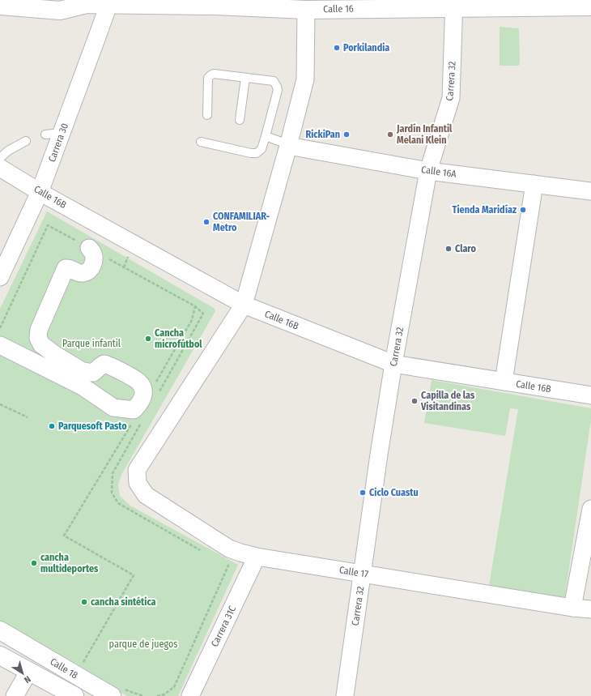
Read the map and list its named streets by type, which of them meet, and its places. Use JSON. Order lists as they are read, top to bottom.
{
  "streets": {
    "street": [
      "Calle 16",
      "Carrera 32",
      "Carrera 30",
      "Calle 16A",
      "Calle 16B",
      "Calle 17",
      "Carrera 31C",
      "Calle 18"
    ]
  },
  "crossings": [
    ["Calle 16", "Carrera 32"],
    ["Calle 16", "Carrera 30"],
    ["Carrera 32", "Calle 16A"],
    ["Carrera 32", "Calle 16B"],
    ["Carrera 32", "Calle 17"],
    ["Carrera 30", "Calle 16B"],
    ["Calle 16B", "Calle 17"],
    ["Calle 17", "Carrera 31C"]
  ],
  "parks": ["Parque infantil", "parque de juegos"],
  "places": [
    "Porkilandia",
    "RickiPan",
    "Jardín Infantil Melani Klein",
    "Tienda Maridíaz",
    "CONFAMILIAR- Metro",
    "Claro",
    "Cancha microfútbol",
    "Capilla de las Visitandinas",
    "Parquesoft Pasto",
    "Ciclo Cuastu",
    "cancha multideportes",
    "cancha sintética"
  ],
  "north": "bottom right"
}
